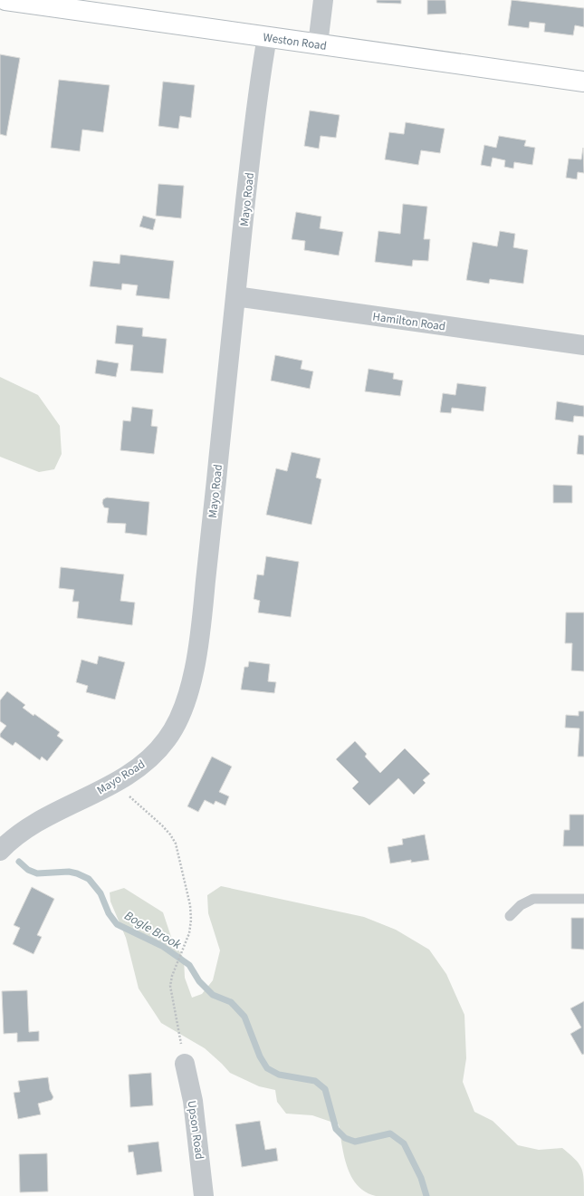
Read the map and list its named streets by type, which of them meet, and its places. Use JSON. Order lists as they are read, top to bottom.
{
  "streets": {
    "main road": ["Weston Road"],
    "street": ["Mayo Road", "Hamilton Road", "Upson Road"]
  },
  "crossings": [
    ["Weston Road", "Mayo Road"],
    ["Mayo Road", "Hamilton Road"]
  ],
  "water": ["Bogle Brook"]
}
